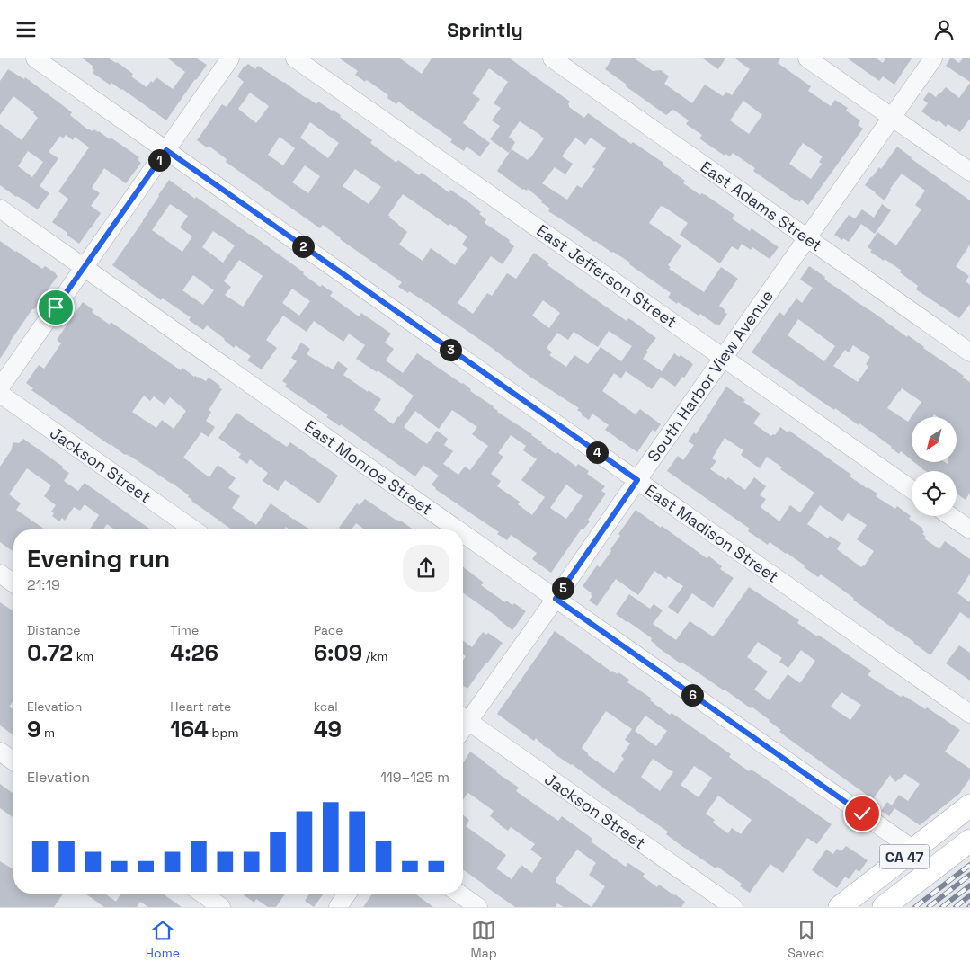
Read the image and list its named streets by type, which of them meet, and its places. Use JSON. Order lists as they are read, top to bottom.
{
  "streets": {
    "main road": ["CA 47"],
    "street": [
      "East Adams Street",
      "East Jefferson Street",
      "South Harbor View Avenue",
      "Jackson Street",
      "East Monroe Street",
      "East Madison Street"
    ]
  },
  "crossings": [
    ["East Adams Street", "South Harbor View Avenue"],
    ["East Jefferson Street", "South Harbor View Avenue"],
    ["South Harbor View Avenue", "Jackson Street"],
    ["South Harbor View Avenue", "East Monroe Street"],
    ["South Harbor View Avenue", "East Madison Street"],
    ["East Monroe Street", "CA 47"]
  ],
  "north": "bottom left",
  "page": {
    "header": "Sprintly",
    "pins": [
      "1",
      "2",
      "3",
      "4",
      "5",
      "6"
    ],
    "heading": ["Evening run", "21:19"],
    "stats": [
      ["Distance", "0.72 km"],
      ["Time", "4:26"],
      ["Pace", "6:09 /km"],
      ["Elevation", "9 m"],
      ["Heart rate", "164 bpm"],
      ["kcal", "49"]
    ],
    "chart": ["Elevation", "119–125 m"],
    "tabs": ["Home", "Map", "Saved"]
  }
}
